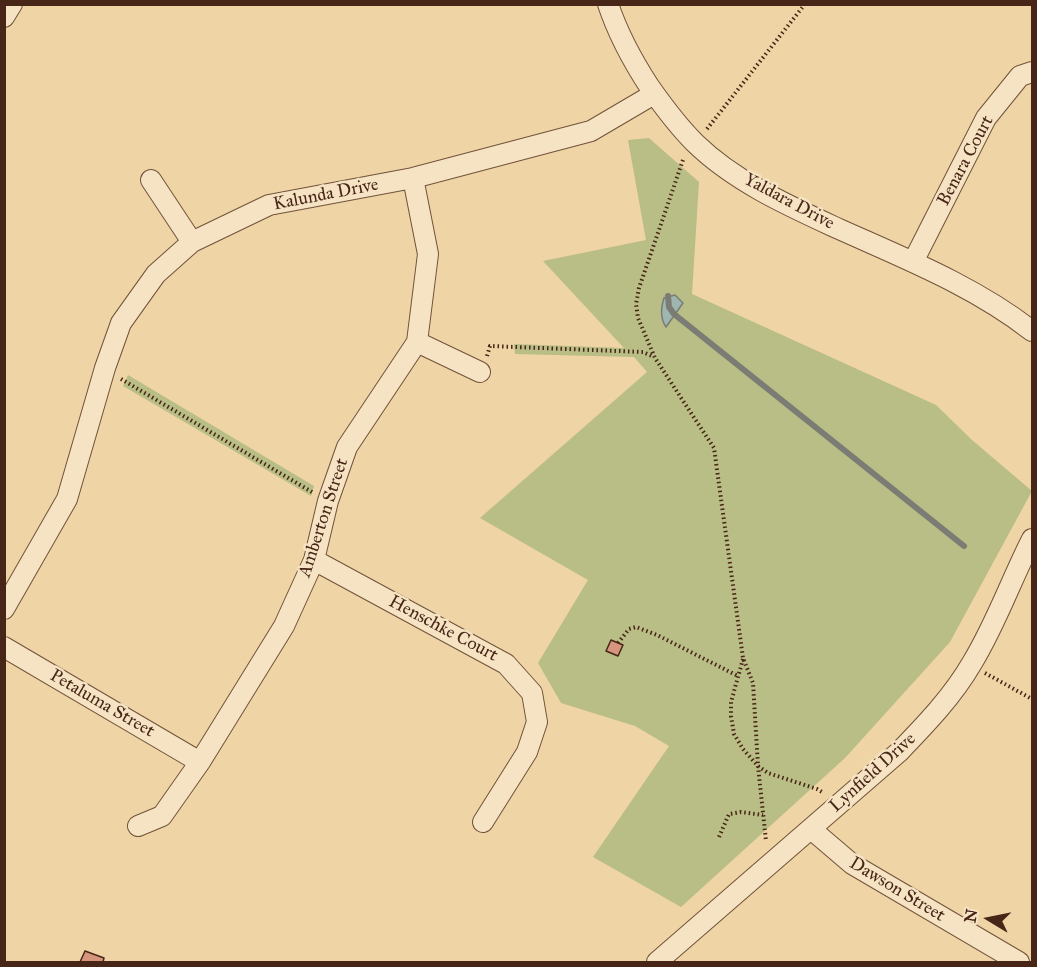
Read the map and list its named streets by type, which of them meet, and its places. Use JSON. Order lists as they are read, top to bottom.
{
  "streets": {
    "street": [
      "Benara Court",
      "Kalunda Drive",
      "Yaldara Drive",
      "Amberton Street",
      "Henschke Court",
      "Petaluma Street",
      "Lynfield Drive",
      "Dawson Street"
    ]
  },
  "crossings": [
    ["Benara Court", "Yaldara Drive"],
    ["Kalunda Drive", "Yaldara Drive"],
    ["Kalunda Drive", "Amberton Street"],
    ["Amberton Street", "Henschke Court"],
    ["Amberton Street", "Petaluma Street"],
    ["Lynfield Drive", "Dawson Street"]
  ],
  "north": "left"
}
